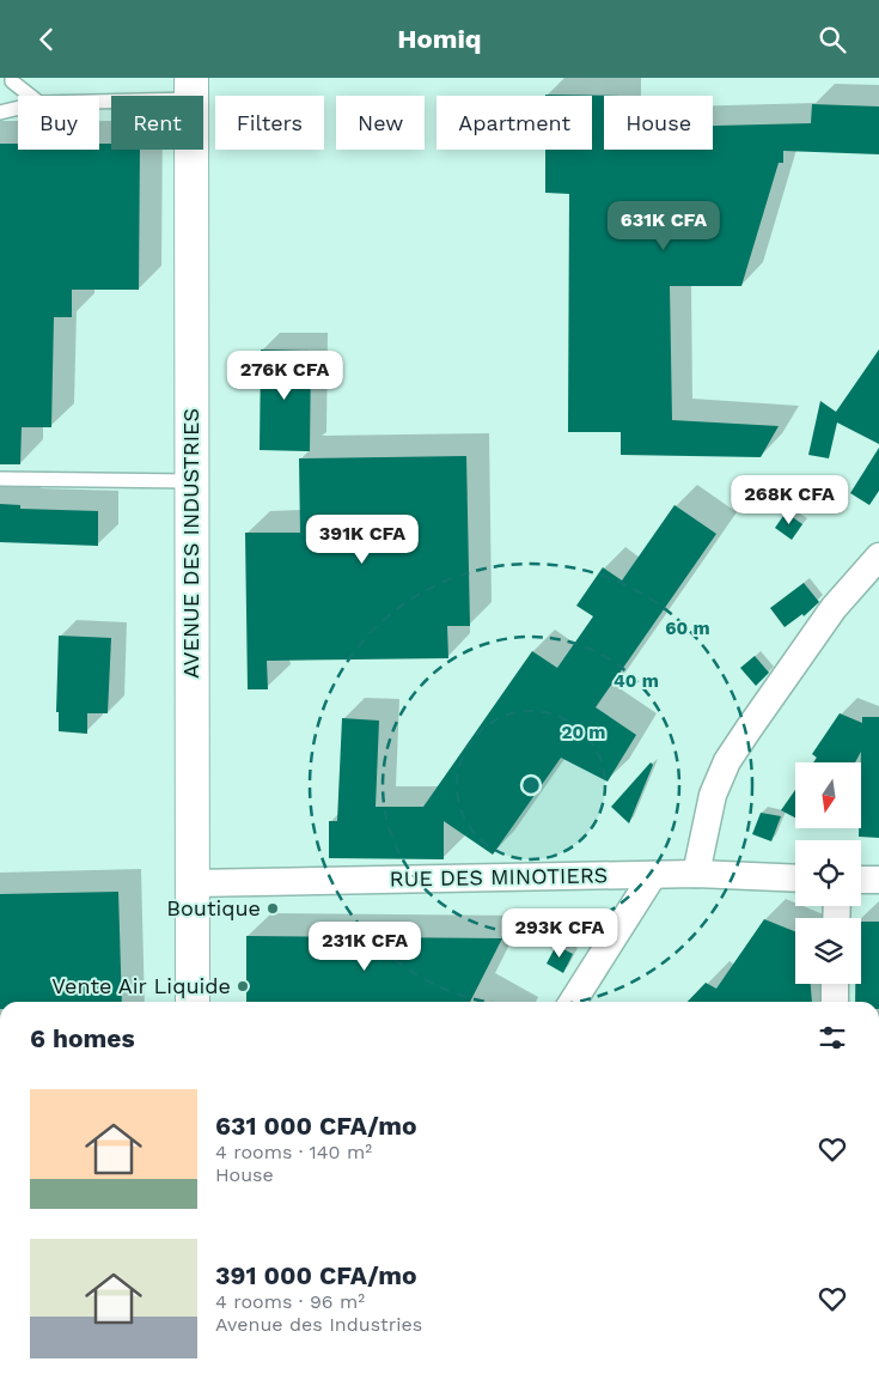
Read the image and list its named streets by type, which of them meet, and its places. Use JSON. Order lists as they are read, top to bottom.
{
  "streets": {
    "street": ["AVENUE DES INDUSTRIES", "RUE DES MINOTIERS"]
  },
  "crossings": [
    ["AVENUE DES INDUSTRIES", "RUE DES MINOTIERS"]
  ],
  "places": ["Boutique", "Vente Air Liquide"],
  "north": "bottom",
  "page": {
    "header": "Homiq",
    "chip": [
      "Buy",
      "Rent",
      "Filters",
      "New",
      "Apartment",
      "House"
    ],
    "price": [
      "631K CFA",
      "276K CFA",
      "268K CFA",
      "391K CFA",
      "293K CFA",
      "231K CFA"
    ],
    "heading": "6 homes",
    "list": [
      {
        "name": "631 000 CFA/mo",
        "note": "4 rooms · 140 m² · House"
      },
      {
        "name": "391 000 CFA/mo",
        "note": "4 rooms · 96 m² · Avenue des Industries"
      }
    ]
  },
  "rings": ["60 m", "40 m", "20 m"]
}
